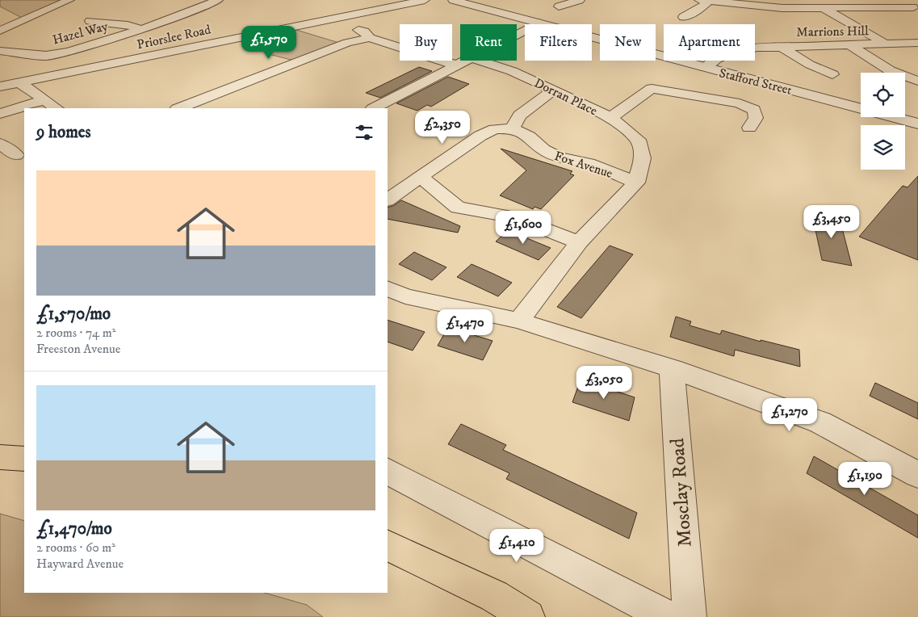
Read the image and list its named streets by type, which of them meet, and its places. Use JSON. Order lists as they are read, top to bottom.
{
  "streets": {
    "street": [
      "Marrions Hill",
      "Hazel Way",
      "Priorslee Road",
      "Stafford Street",
      "Dorran Place",
      "Fox Avenue",
      "Mosclay Road"
    ]
  },
  "crossings": [
    ["Marrions Hill", "Stafford Street"],
    ["Dorran Place", "Fox Avenue"]
  ],
  "page": {
    "chip": [
      "Buy",
      "Rent",
      "Filters",
      "New",
      "Apartment"
    ],
    "price": [
      "£1,570",
      "£2,350",
      "£3,450",
      "£1,600",
      "£1,470",
      "£3,050",
      "£1,270",
      "£1,190",
      "£1,410"
    ],
    "heading": "9 homes",
    "list": [
      {
        "name": "£1,570/mo",
        "note": "2 rooms · 74 m² · Freeston Avenue"
      },
      {
        "name": "£1,470/mo",
        "note": "2 rooms · 60 m² · Hayward Avenue"
      }
    ]
  }
}
